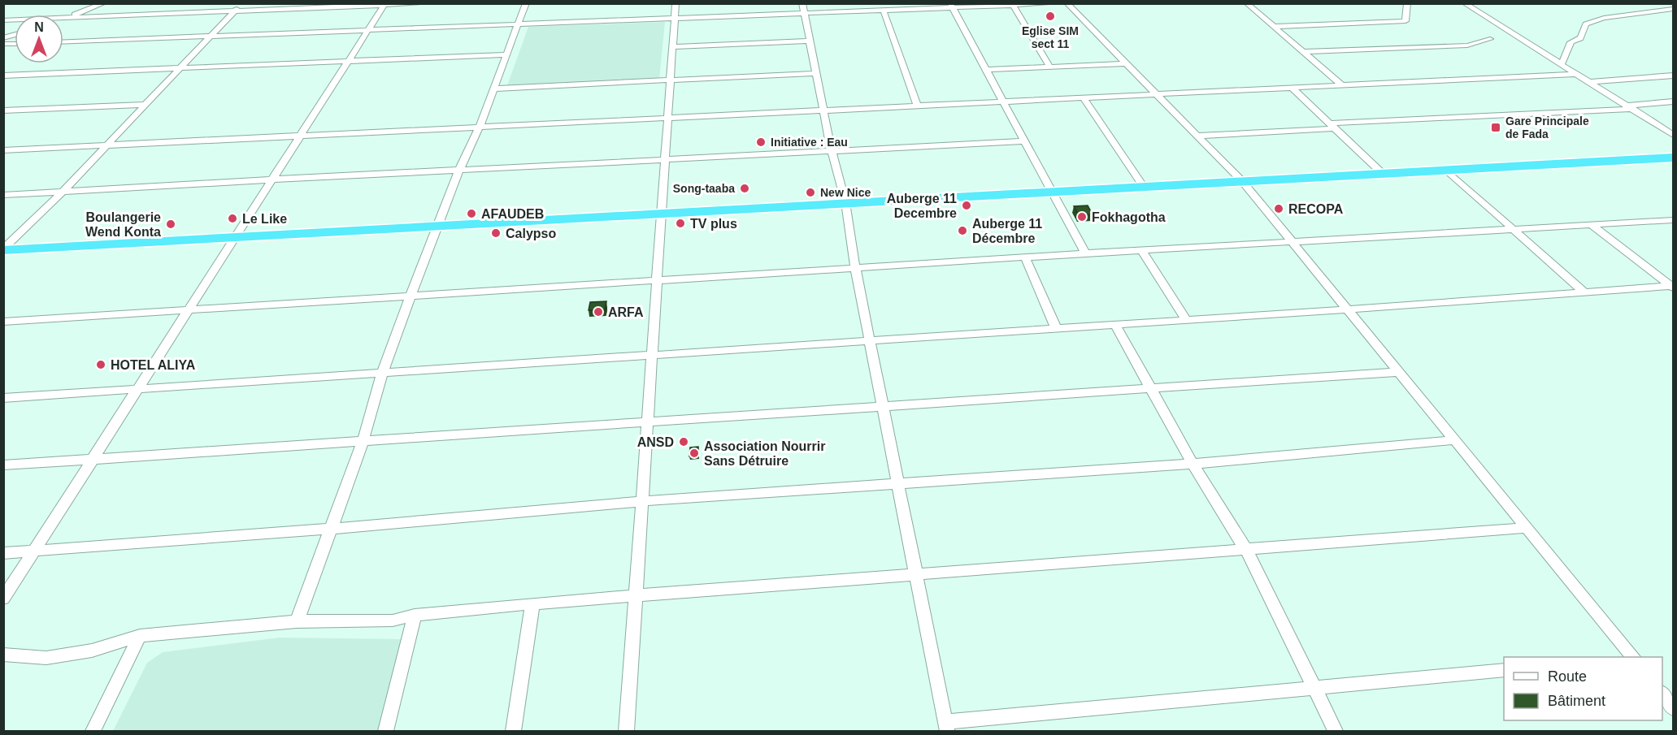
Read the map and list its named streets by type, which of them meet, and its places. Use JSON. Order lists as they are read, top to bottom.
{
  "places": {
    "other": [
      "Eglise SIM sect 11",
      "Initiative : Eau",
      "Song-taaba",
      "New Nice",
      "Auberge 11 Decembre",
      "RECOPA",
      "AFAUDEB",
      "Fokhagotha",
      "Le Like",
      "TV plus",
      "Boulangerie Wend Konta",
      "Auberge 11 Décembre",
      "Calypso",
      "ARFA",
      "HOTEL ALIYA",
      "ANSD",
      "Association Nourrir Sans Détruire"
    ],
    "transit": ["Gare Principale de Fada"]
  },
  "legend": ["Route", "Bâtiment"],
  "north": "top"
}
